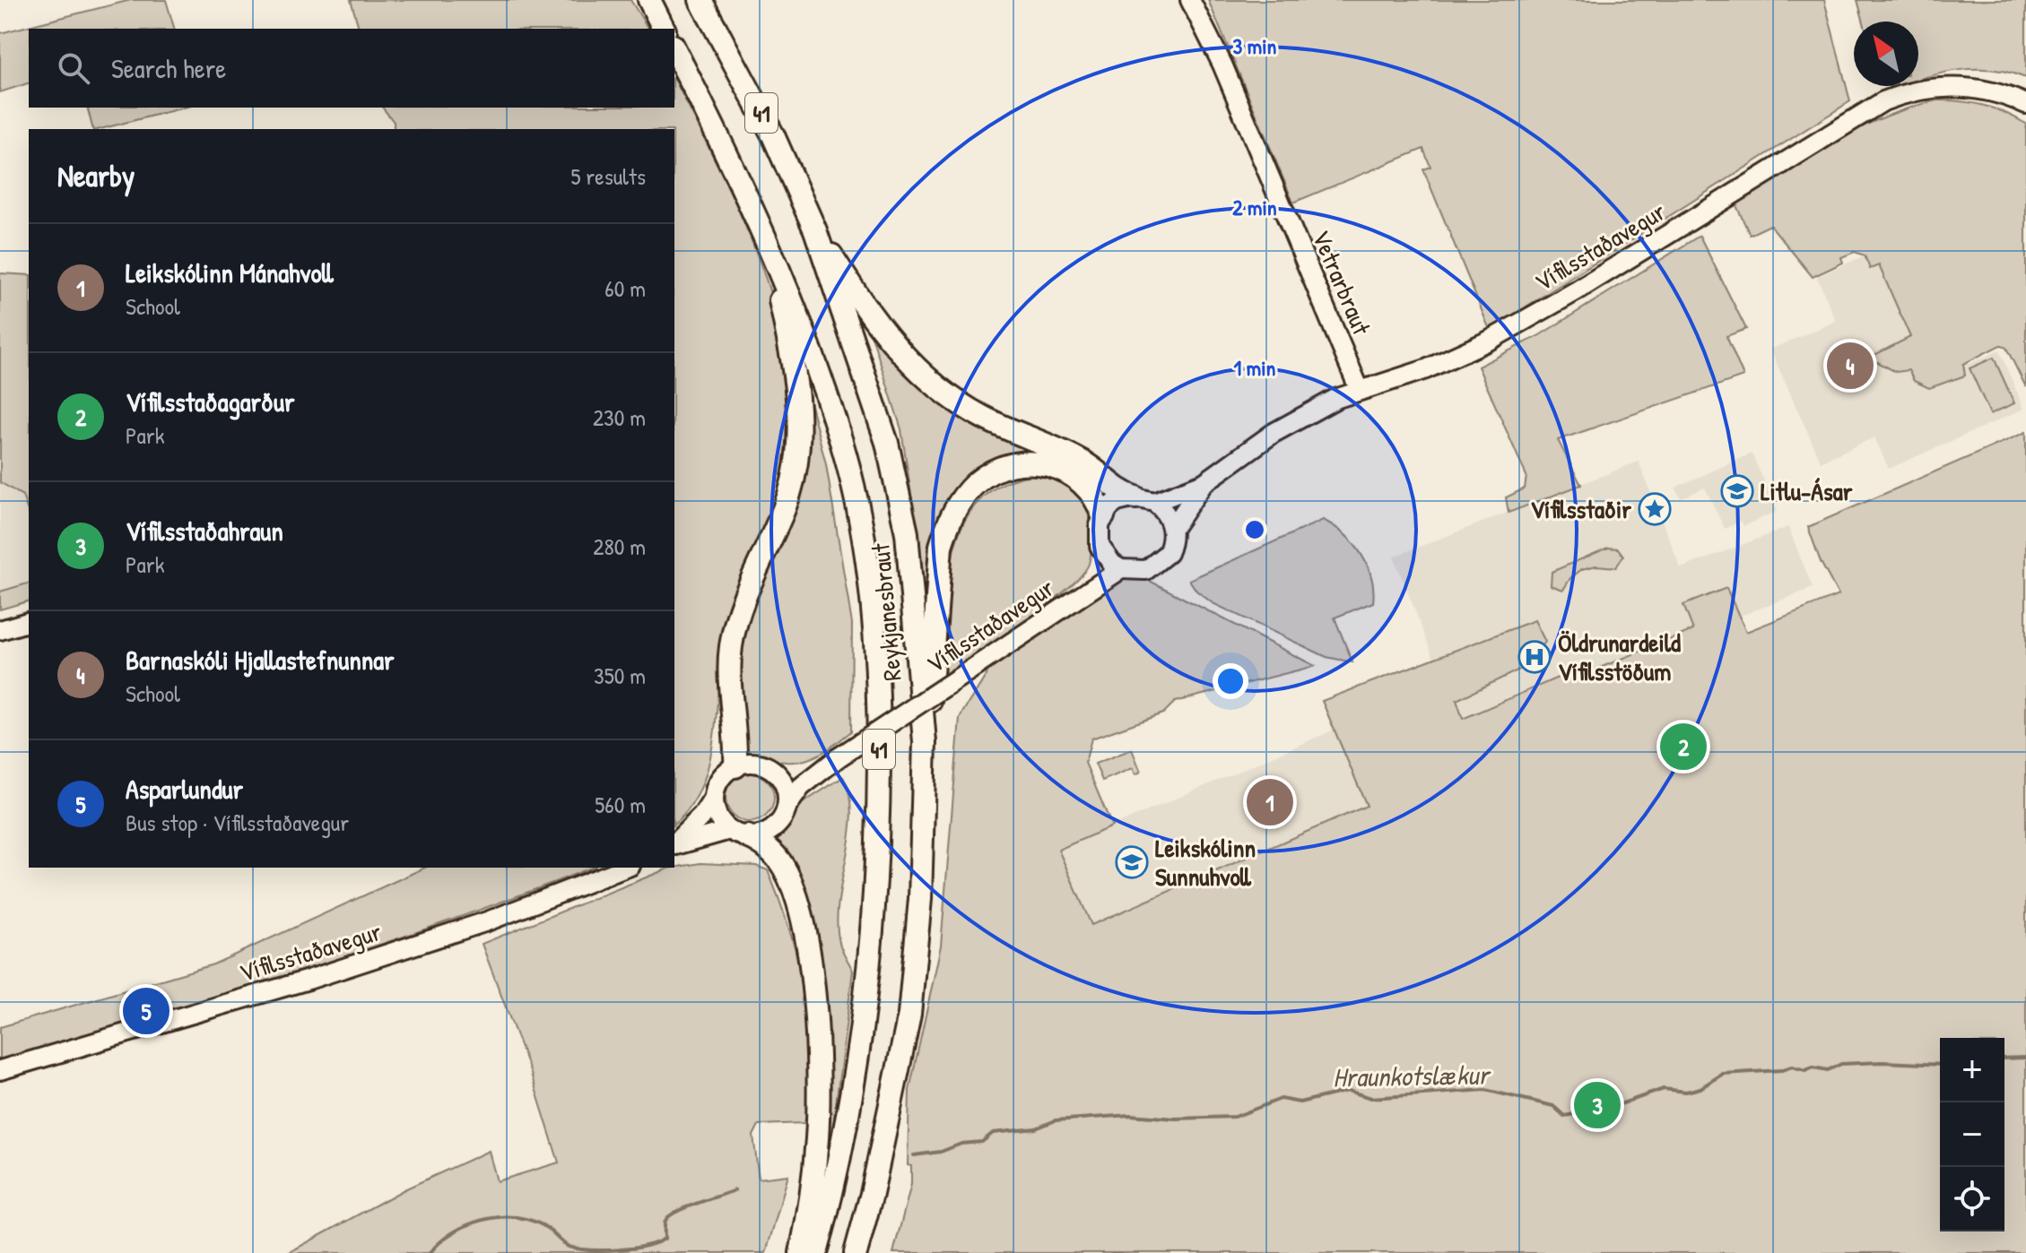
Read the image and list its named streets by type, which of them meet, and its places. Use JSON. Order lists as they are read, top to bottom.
{
  "streets": {
    "highway": ["41", "Reykjanesbraut"],
    "main road": ["Vífilsstaðavegur", "Vetrarbraut"]
  },
  "crossings": [
    ["Vífilsstaðavegur", "Vetrarbraut"]
  ],
  "water": ["Hraunkotslækur"],
  "places": {
    "school or university": ["Litlu-Ásar", "Leikskólinn Sunnuhvoll"],
    "place": ["Vífilsstaðir"],
    "hospital": ["Öldrunardeild Vífilsstöðum"]
  },
  "north": "top left",
  "page": {
    "search": "Search here",
    "heading": ["Nearby", "5 results"],
    "list": [
      {
        "mark": "1",
        "name": "Leikskólinn Mánahvoll",
        "note": "School",
        "value": "60 m"
      },
      {
        "mark": "2",
        "name": "Vífilsstaðagarður",
        "note": "Park",
        "value": "230 m"
      },
      {
        "mark": "3",
        "name": "Vífilsstaðahraun",
        "note": "Park",
        "value": "280 m"
      },
      {
        "mark": "4",
        "name": "Barnaskóli Hjallastefnunnar",
        "note": "School",
        "value": "350 m"
      },
      {
        "mark": "5",
        "name": "Asparlundur",
        "note": "Bus stop · Vífilsstaðavegur",
        "value": "560 m"
      }
    ],
    "pins": [
      "4",
      "2",
      "1",
      "5",
      "3"
    ],
    "map_buttons": ["+", "−"]
  },
  "rings": ["3 min", "2 min", "1 min"]
}
